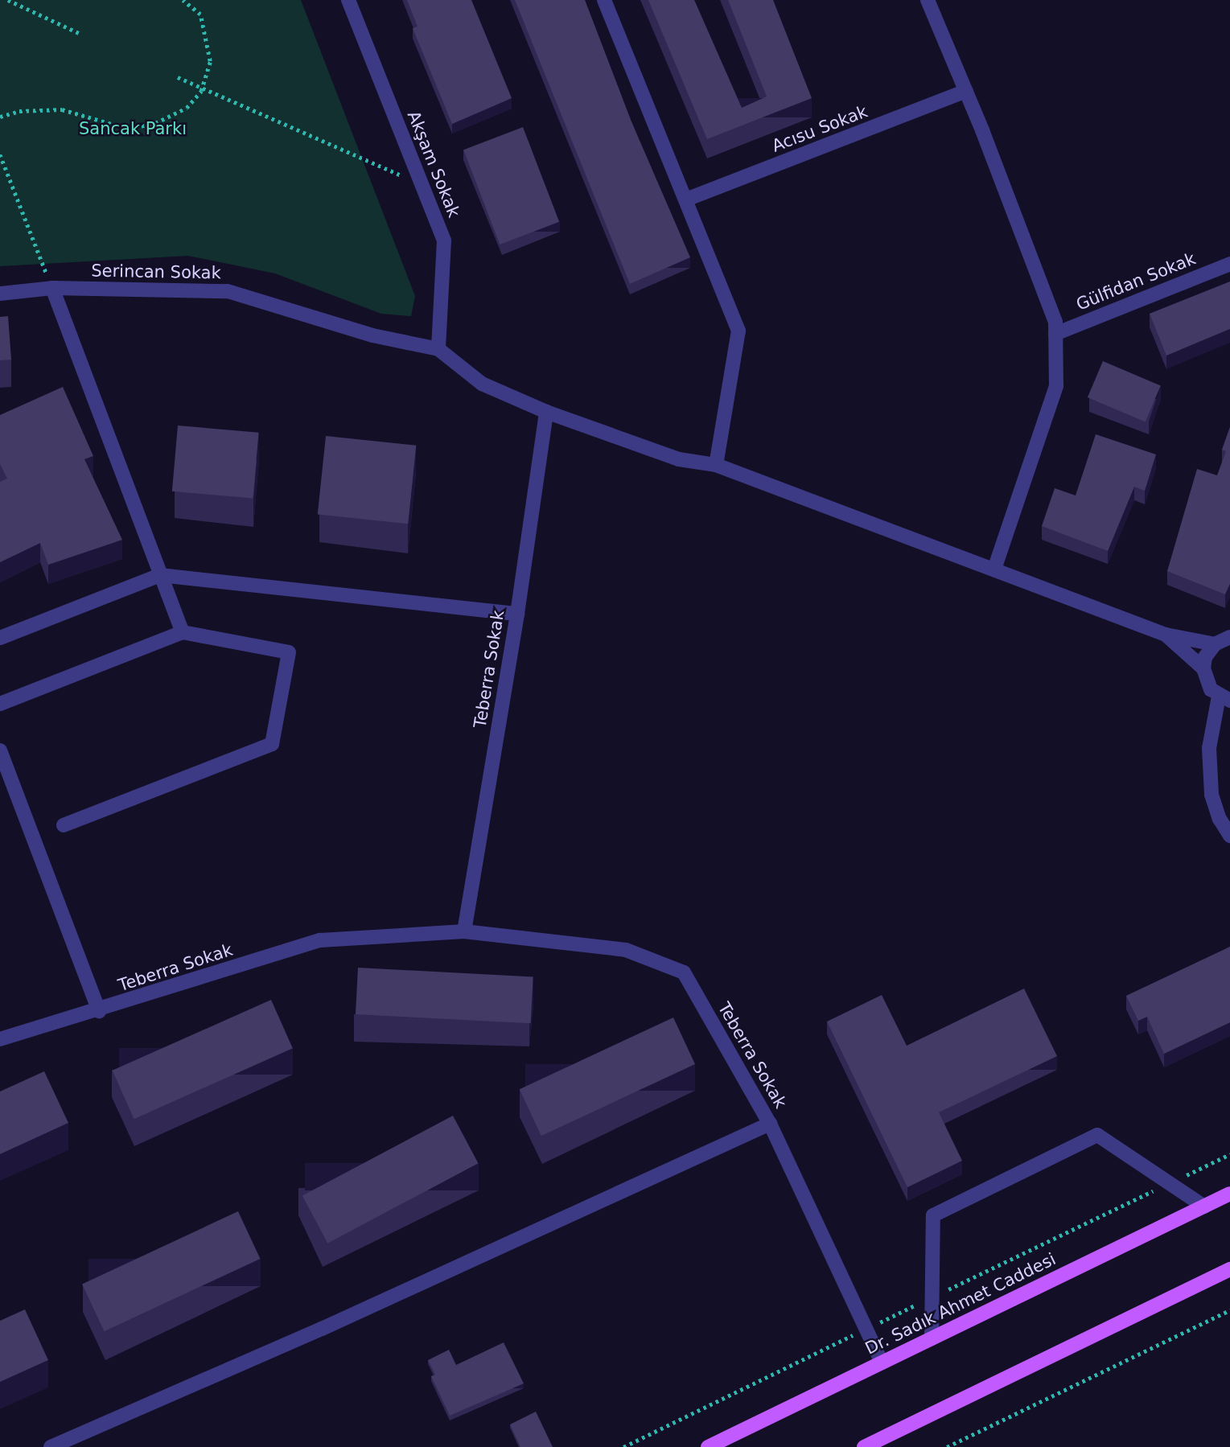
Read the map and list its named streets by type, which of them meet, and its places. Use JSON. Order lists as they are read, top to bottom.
{
  "streets": {
    "main road": ["Dr. Sadık Ahmet Caddesi"],
    "street": [
      "Acısu Sokak",
      "Akşam Sokak",
      "Serincan Sokak",
      "Gülfidan Sokak",
      "Teberra Sokak"
    ]
  },
  "crossings": [
    ["Akşam Sokak", "Serincan Sokak"],
    ["Teberra Sokak", "Dr. Sadık Ahmet Caddesi"]
  ],
  "parks": ["Sancak Parkı"]
}
